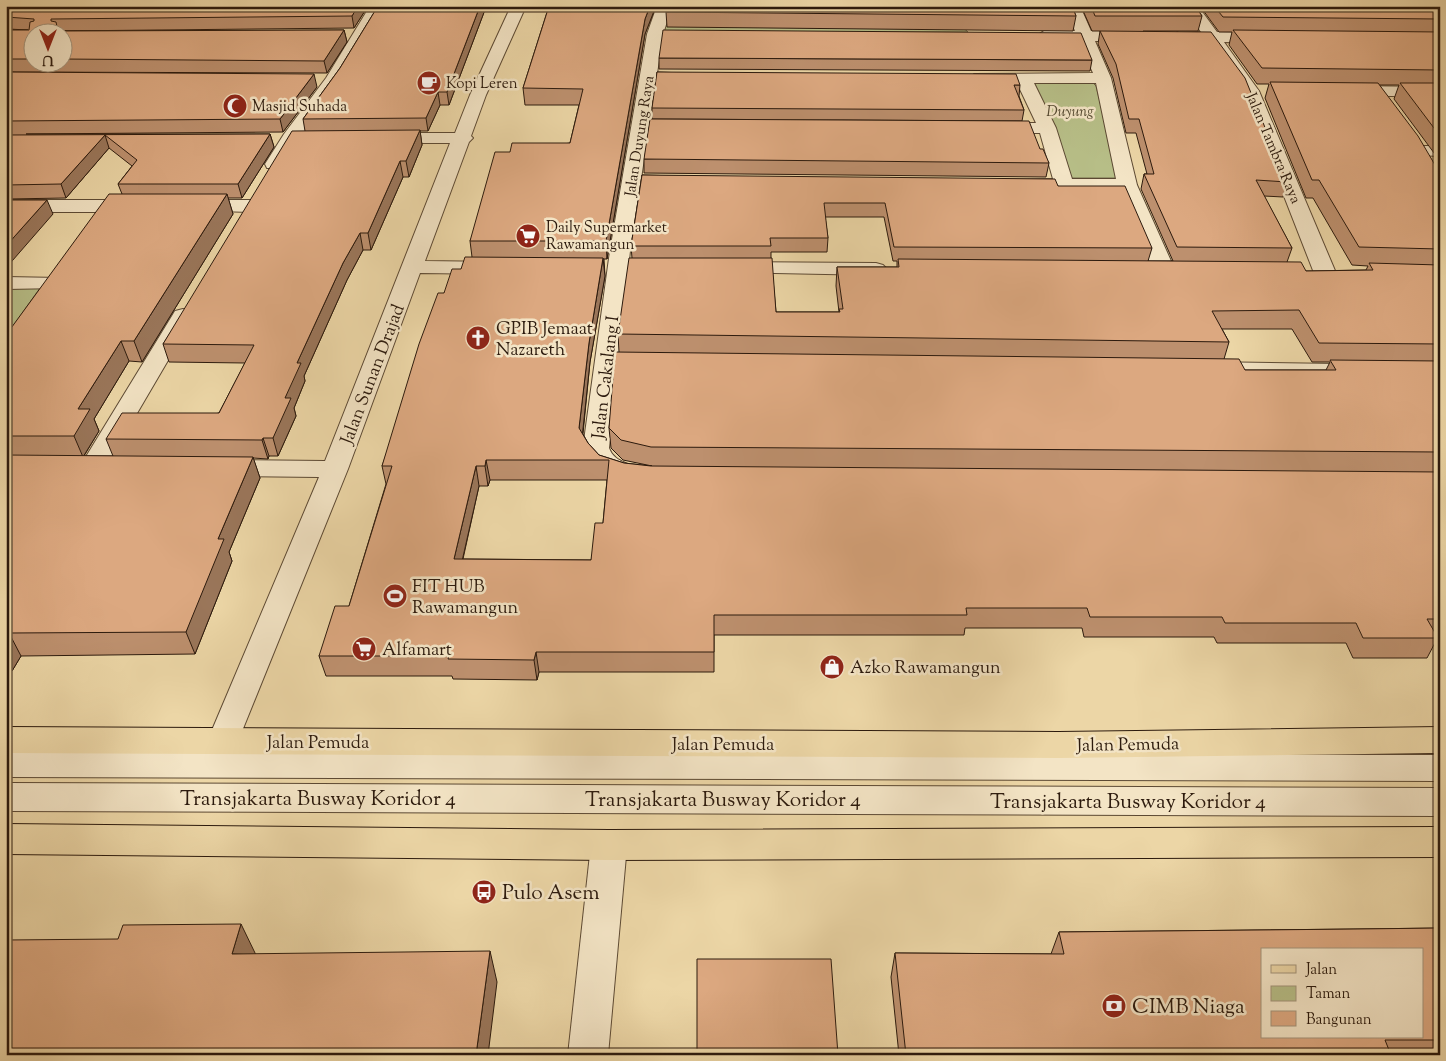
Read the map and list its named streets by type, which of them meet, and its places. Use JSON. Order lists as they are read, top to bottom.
{
  "streets": {
    "main road": ["Jalan Pemuda"],
    "street": [
      "Jalan Duyung Raya",
      "Jalan Tambra Raya",
      "Jalan Sunan Drajad",
      "Jalan Cakalang I",
      "Transjakarta Busway Koridor 4"
    ]
  },
  "crossings": [
    ["Jalan Duyung Raya", "Jalan Cakalang I"],
    ["Jalan Sunan Drajad", "Jalan Pemuda"]
  ],
  "parks": ["Duyung"],
  "places": {
    "cafe": ["Kopi Leren"],
    "mosque": ["Masjid Suhada"],
    "supermarket": ["Daily Supermarket Rawamangun", "Alfamart"],
    "church": ["GPIB Jemaat Nazareth"],
    "sports": ["FIT HUB Rawamangun"],
    "shop": ["Azko Rawamangun"],
    "bus stop": ["Pulo Asem"],
    "bank": ["CIMB Niaga"]
  },
  "legend": ["Jalan", "Taman", "Bangunan"],
  "north": "bottom"
}
